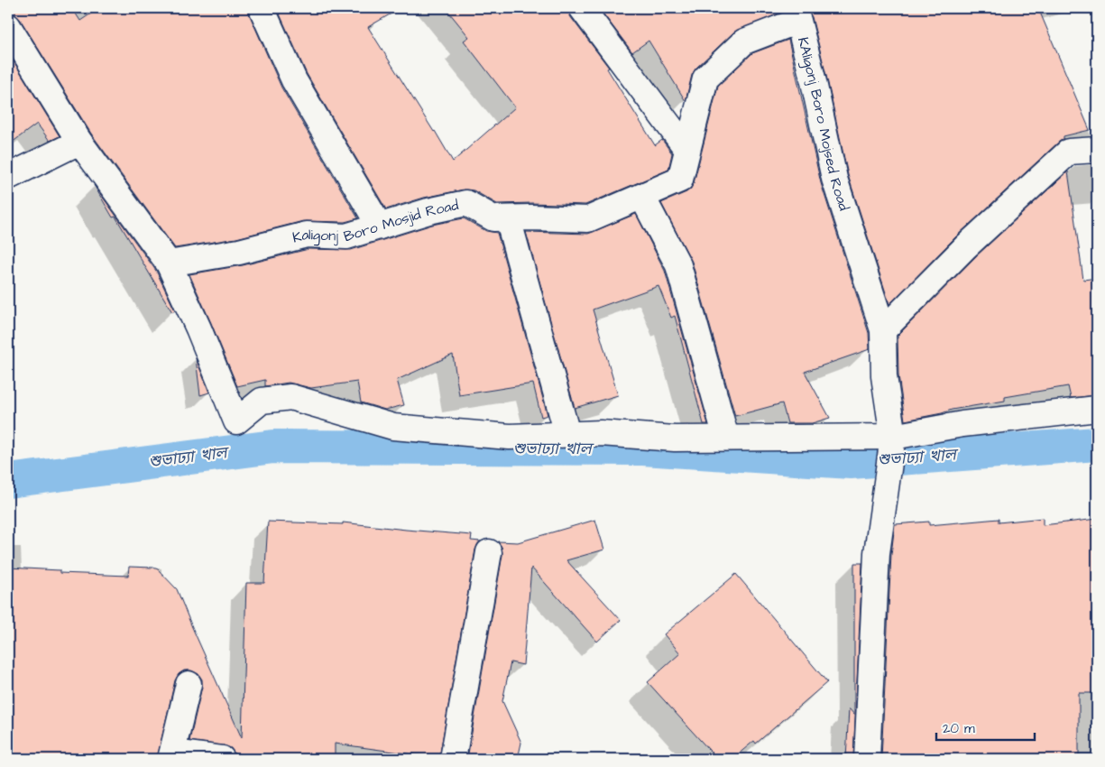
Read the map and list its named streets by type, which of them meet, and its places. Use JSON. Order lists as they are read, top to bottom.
{
  "streets": {
    "street": ["KAligonj Boro Mojsed Road", "Kaligonj Boro Mosjid Road"]
  },
  "crossings": [
    ["KAligonj Boro Mojsed Road", "Kaligonj Boro Mosjid Road"]
  ],
  "water": ["শুভাঢ্যা খাল"],
  "scale_bar": "20 m"
}
